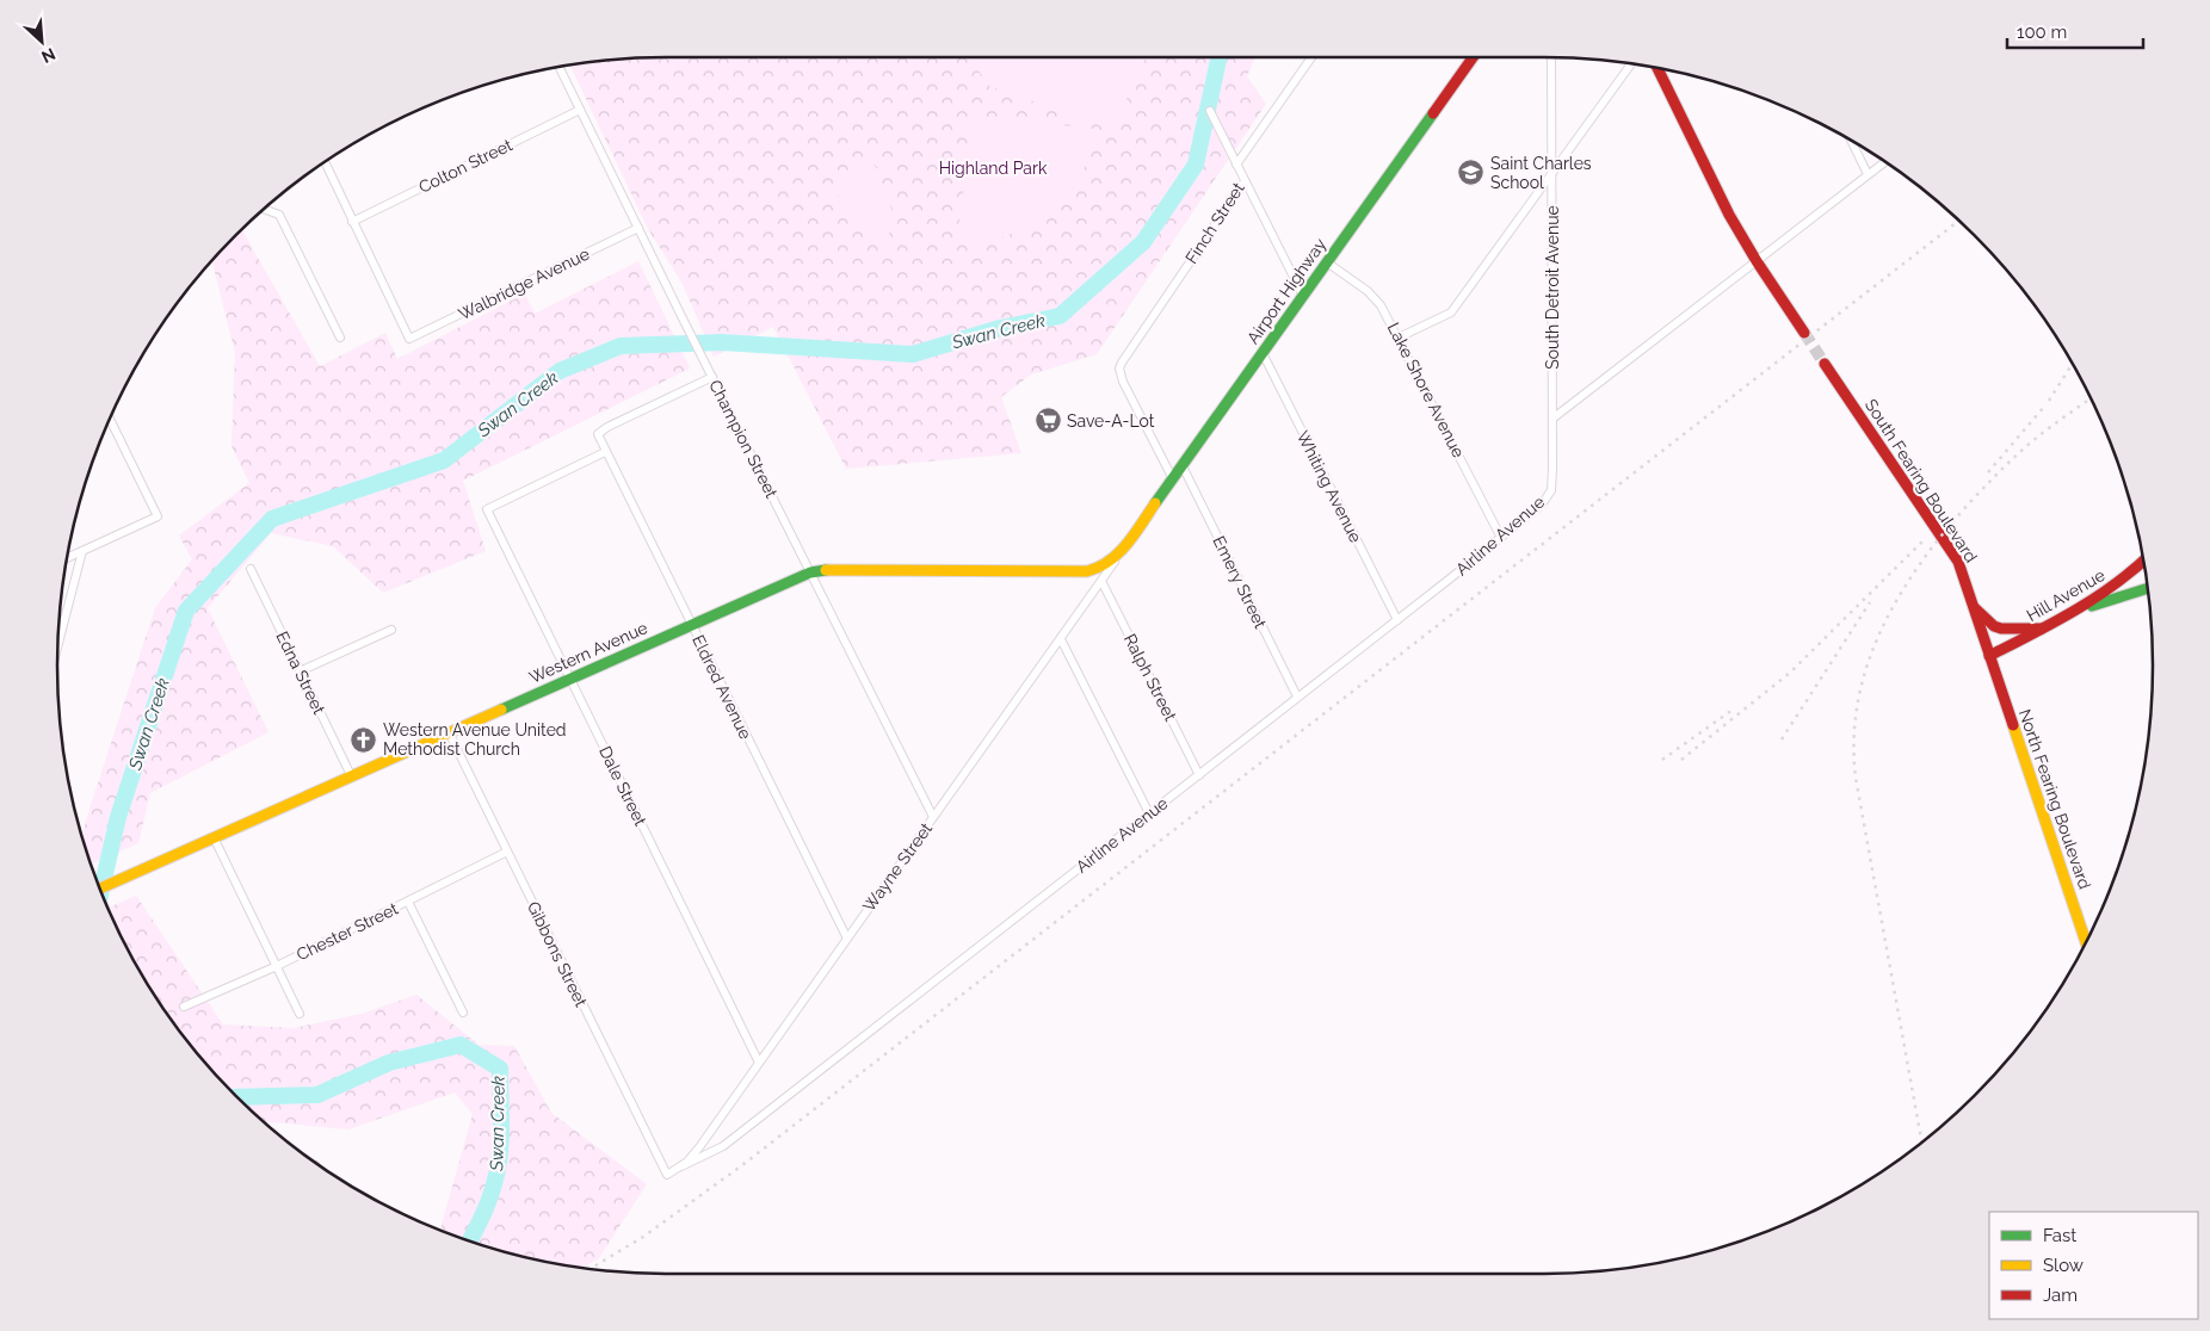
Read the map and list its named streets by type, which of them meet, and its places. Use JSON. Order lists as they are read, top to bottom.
{
  "streets": {
    "main road": [
      "Airport Highway",
      "South Fearing Boulevard",
      "Hill Avenue",
      "Western Avenue",
      "North Fearing Boulevard"
    ],
    "street": [
      "Colton Street",
      "Finch Street",
      "Walbridge Avenue",
      "South Detroit Avenue",
      "Lake Shore Avenue",
      "Champion Street",
      "Whiting Avenue",
      "Airline Avenue",
      "Emery Street",
      "Edna Street",
      "Ralph Street",
      "Eldred Avenue",
      "Dale Street",
      "Wayne Street",
      "Chester Street",
      "Gibbons Street"
    ]
  },
  "crossings": [
    ["Colton Street", "Walbridge Avenue"],
    ["Colton Street", "Champion Street"],
    ["Finch Street", "Airport Highway"],
    ["Walbridge Avenue", "Champion Street"],
    ["South Detroit Avenue", "Airline Avenue"],
    ["Airport Highway", "Lake Shore Avenue"],
    ["Airport Highway", "Whiting Avenue"],
    ["Airport Highway", "Emery Street"],
    ["Airport Highway", "Western Avenue"],
    ["Airport Highway", "Wayne Street"],
    ["Lake Shore Avenue", "Airline Avenue"],
    ["Champion Street", "Western Avenue"],
    ["Champion Street", "Eldred Avenue"],
    ["Champion Street", "Wayne Street"],
    ["South Fearing Boulevard", "Hill Avenue"],
    ["South Fearing Boulevard", "North Fearing Boulevard"],
    ["Whiting Avenue", "Airline Avenue"],
    ["Airline Avenue", "Emery Street"],
    ["Airline Avenue", "Ralph Street"],
    ["Airline Avenue", "Wayne Street"],
    ["Hill Avenue", "North Fearing Boulevard"],
    ["Western Avenue", "Edna Street"],
    ["Western Avenue", "Eldred Avenue"],
    ["Western Avenue", "Dale Street"],
    ["Western Avenue", "Wayne Street"],
    ["Western Avenue", "Gibbons Street"],
    ["Ralph Street", "Wayne Street"],
    ["Eldred Avenue", "Dale Street"],
    ["Eldred Avenue", "Wayne Street"],
    ["Dale Street", "Wayne Street"],
    ["Wayne Street", "Gibbons Street"],
    ["Chester Street", "Gibbons Street"]
  ],
  "water": ["Swan Creek"],
  "parks": ["Highland Park"],
  "places": {
    "school or university": ["Saint Charles School"],
    "supermarket": ["Save-A-Lot"],
    "church": ["Western Avenue United Methodist Church"]
  },
  "legend": ["Fast", "Slow", "Jam"],
  "scale_bar": "100 m",
  "north": "bottom right"
}
